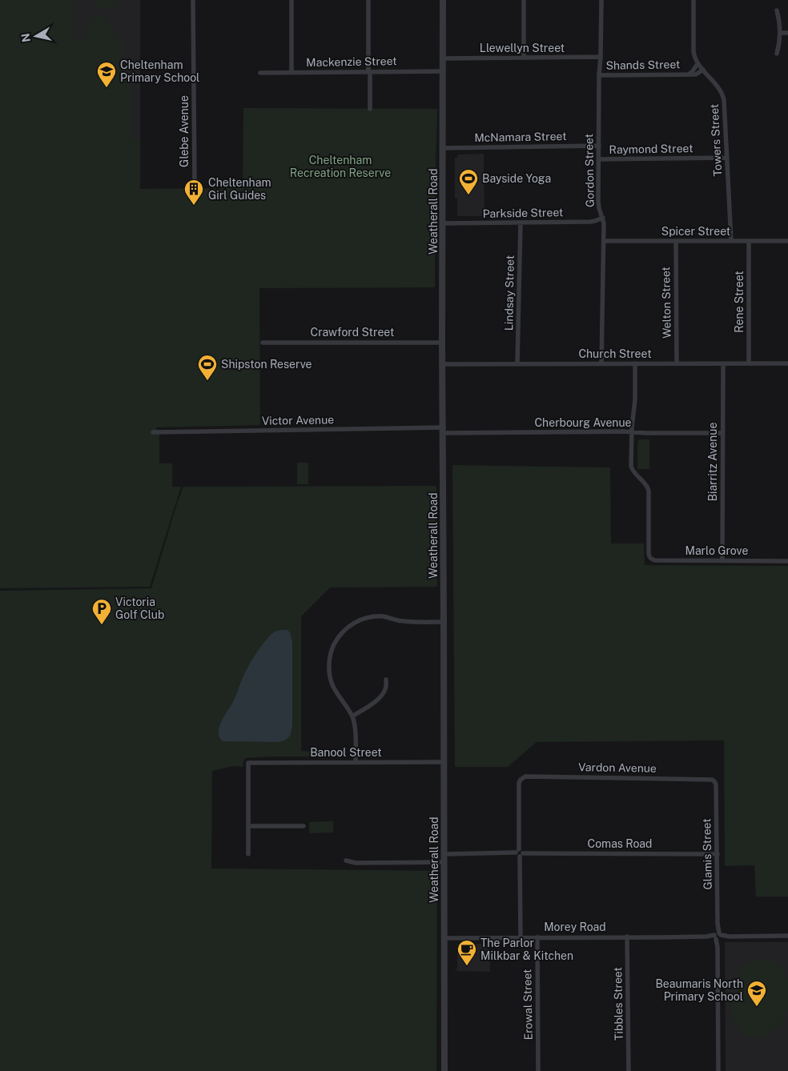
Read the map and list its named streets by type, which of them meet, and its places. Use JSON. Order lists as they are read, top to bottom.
{
  "streets": {
    "street": [
      "Llewellyn Street",
      "Mackenzie Street",
      "Shands Street",
      "Glebe Avenue",
      "McNamara Street",
      "Towers Street",
      "Raymond Street",
      "Gordon Street",
      "Weatherall Road",
      "Parkside Street",
      "Spicer Street",
      "Lindsay Street",
      "Rene Street",
      "Welton Street",
      "Crawford Street",
      "Church Street",
      "Victor Avenue",
      "Cherbourg Avenue",
      "Biarritz Avenue",
      "Marlo Grove",
      "Banool Street",
      "Vardon Avenue",
      "Comas Road",
      "Glamis Street",
      "Morey Road",
      "Tibbles Street",
      "Erowal Street"
    ]
  },
  "crossings": [
    ["Llewellyn Street", "Gordon Street"],
    ["Llewellyn Street", "Weatherall Road"],
    ["Mackenzie Street", "Weatherall Road"],
    ["Shands Street", "Towers Street"],
    ["Shands Street", "Gordon Street"],
    ["McNamara Street", "Gordon Street"],
    ["McNamara Street", "Weatherall Road"],
    ["Towers Street", "Raymond Street"],
    ["Towers Street", "Spicer Street"],
    ["Raymond Street", "Gordon Street"],
    ["Gordon Street", "Parkside Street"],
    ["Gordon Street", "Spicer Street"],
    ["Gordon Street", "Church Street"],
    ["Weatherall Road", "Parkside Street"],
    ["Weatherall Road", "Crawford Street"],
    ["Weatherall Road", "Church Street"],
    ["Weatherall Road", "Victor Avenue"],
    ["Weatherall Road", "Cherbourg Avenue"],
    ["Weatherall Road", "Banool Street"],
    ["Weatherall Road", "Comas Road"],
    ["Weatherall Road", "Morey Road"],
    ["Parkside Street", "Lindsay Street"],
    ["Spicer Street", "Rene Street"],
    ["Spicer Street", "Welton Street"],
    ["Lindsay Street", "Church Street"],
    ["Rene Street", "Church Street"],
    ["Welton Street", "Church Street"],
    ["Church Street", "Biarritz Avenue"],
    ["Victor Avenue", "Cherbourg Avenue"],
    ["Cherbourg Avenue", "Biarritz Avenue"],
    ["Cherbourg Avenue", "Marlo Grove"],
    ["Biarritz Avenue", "Marlo Grove"],
    ["Vardon Avenue", "Comas Road"],
    ["Vardon Avenue", "Glamis Street"],
    ["Comas Road", "Glamis Street"],
    ["Glamis Street", "Morey Road"],
    ["Morey Road", "Tibbles Street"],
    ["Morey Road", "Erowal Street"]
  ],
  "parks": ["Cheltenham Recreation Reserve"],
  "places": {
    "school or university": ["Cheltenham Primary School", "Beaumaris North Primary School"],
    "sports": ["Bayside Yoga", "Shipston Reserve"],
    "building": ["Cheltenham Girl Guides"],
    "parking": ["Victoria Golf Club"],
    "cafe": ["The Parlor Milkbar & Kitchen"]
  },
  "north": "left"
}
